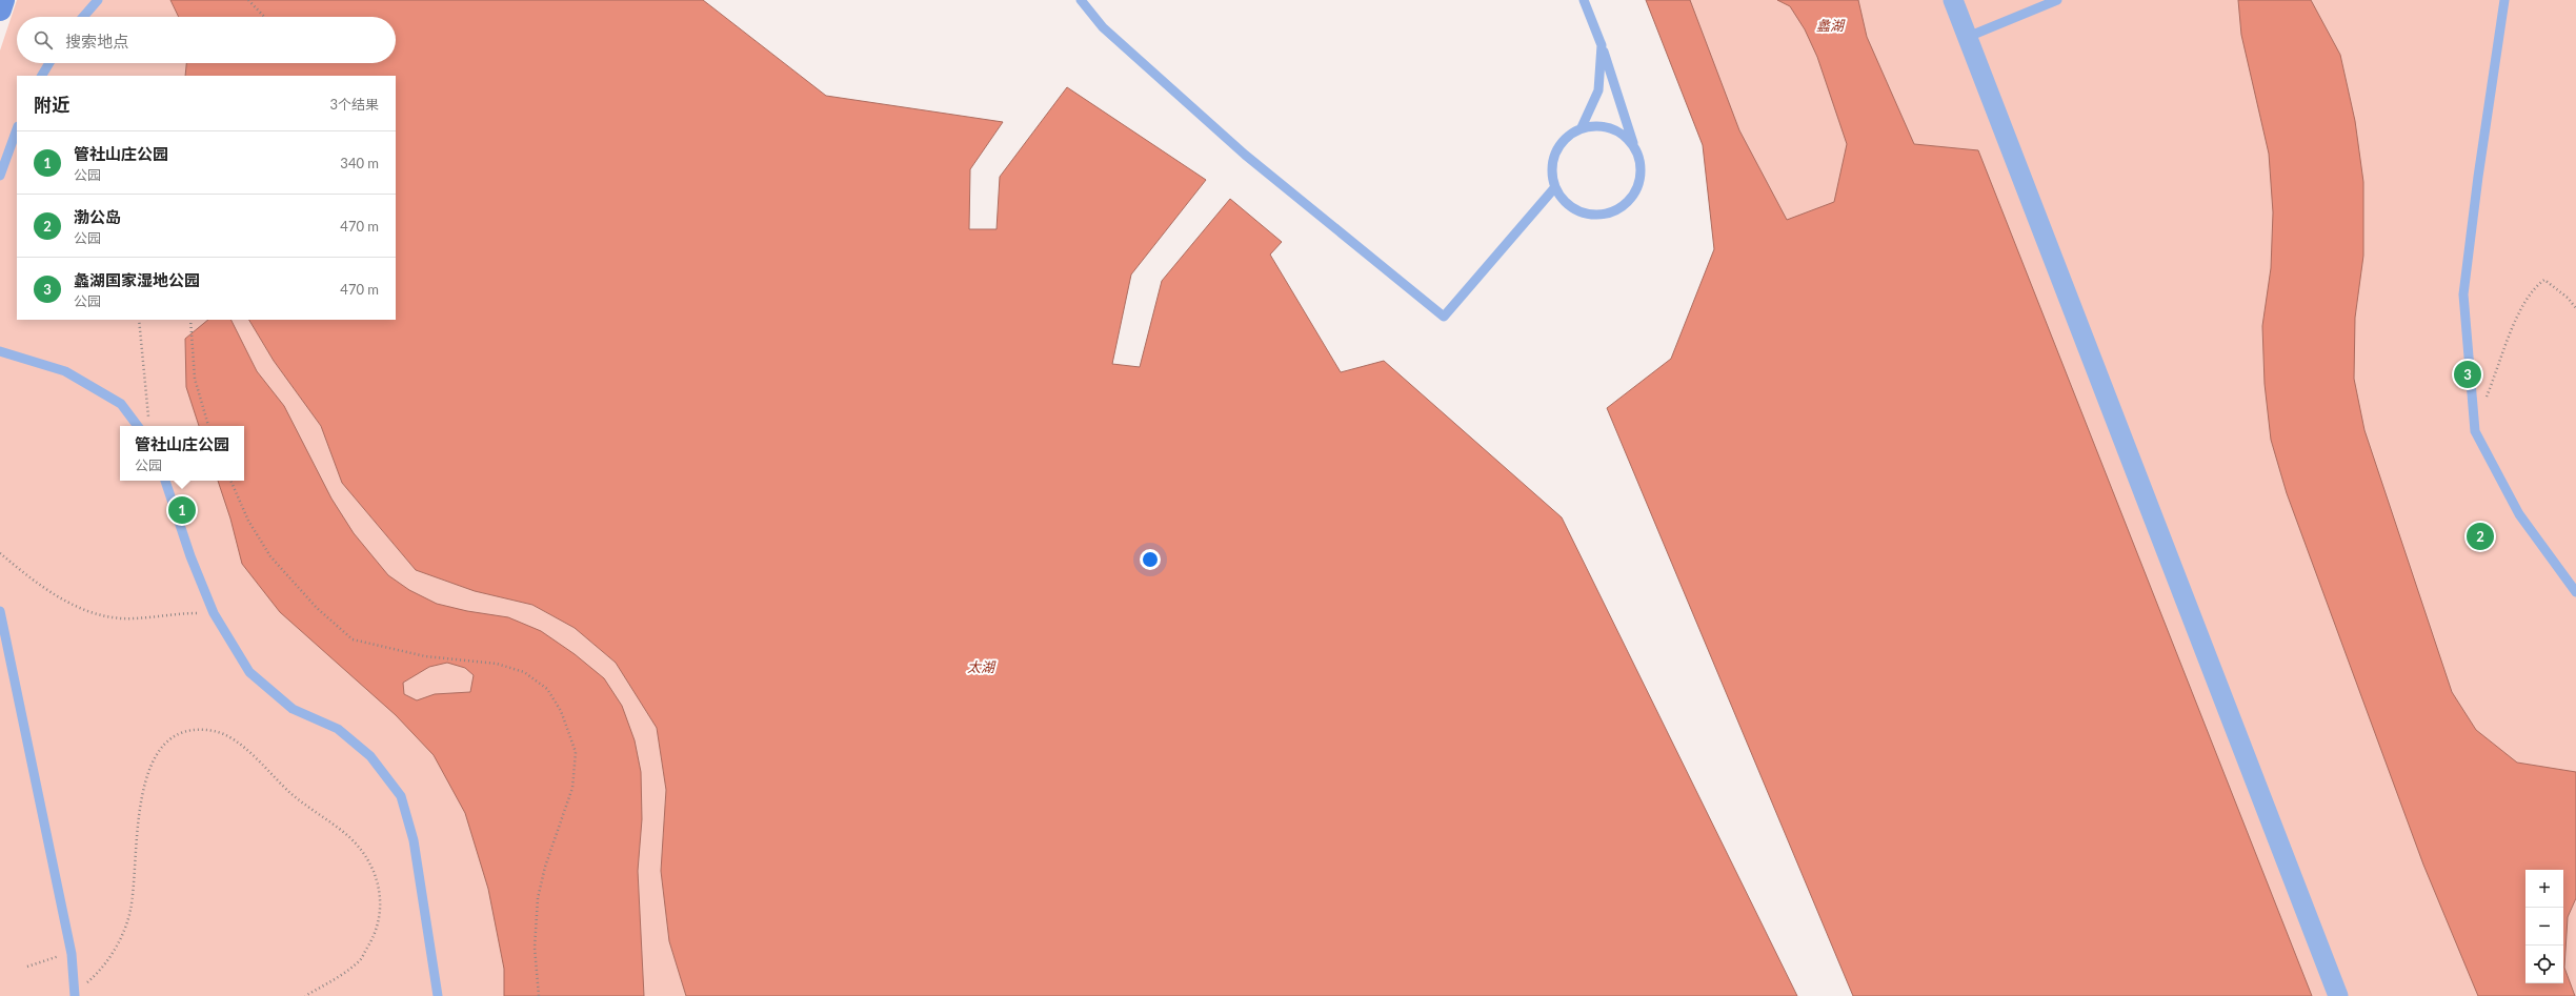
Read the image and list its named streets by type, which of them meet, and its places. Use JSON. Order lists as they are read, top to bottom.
{
  "water": ["蠡湖", "太湖"],
  "page": {
    "search": "搜索地点",
    "heading": ["附近", "3个结果"],
    "list": [
      {
        "mark": "1",
        "name": "管社山庄公园",
        "note": "公园",
        "value": "340 m"
      },
      {
        "mark": "2",
        "name": "渤公岛",
        "note": "公园",
        "value": "470 m"
      },
      {
        "mark": "3",
        "name": "蠡湖国家湿地公园",
        "note": "公园",
        "value": "470 m"
      }
    ],
    "pins": ["3", "1", "2"],
    "popup": ["管社山庄公园", "公园"],
    "map_buttons": ["+", "−"]
  }
}
